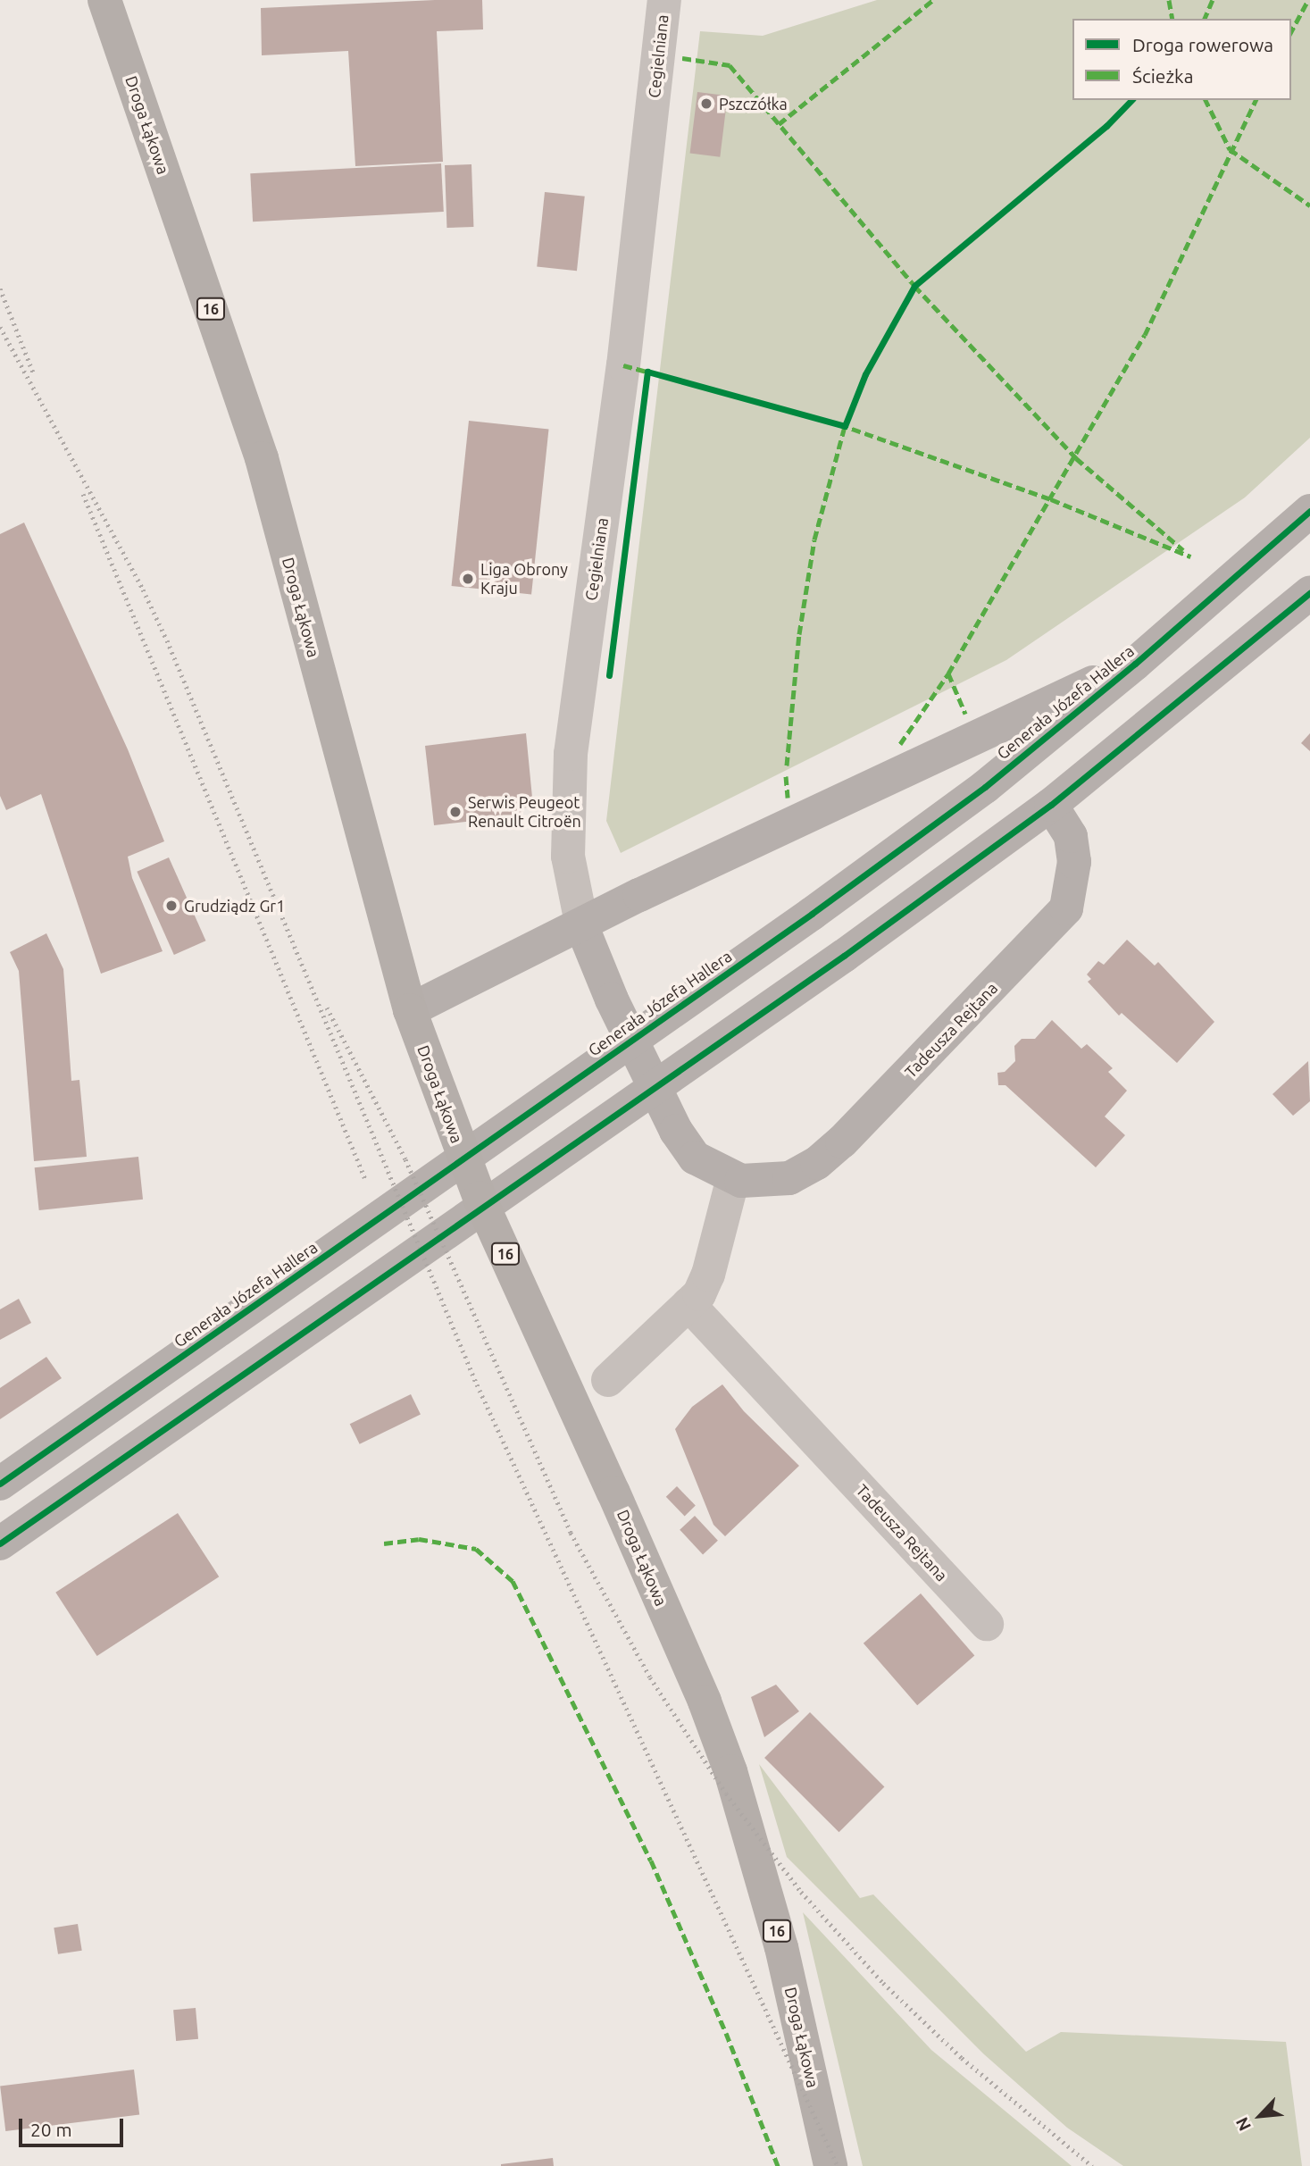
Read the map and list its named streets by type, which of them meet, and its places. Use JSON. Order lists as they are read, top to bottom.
{
  "streets": {
    "main road": [
      "Droga Łąkowa",
      "16",
      "Generała Józefa Hallera",
      "Tadeusza Rejtana"
    ],
    "street": ["Cegielniana"]
  },
  "crossings": [
    ["Cegielniana", "Tadeusza Rejtana"]
  ],
  "places": [
    "Pszczółka",
    "Liga Obrony Kraju",
    "Serwis Peugeot Renault Citroën",
    "Grudziądz Gr1"
  ],
  "legend": ["Droga rowerowa", "Ścieżka"],
  "scale_bar": "20 m",
  "north": "bottom left"
}
